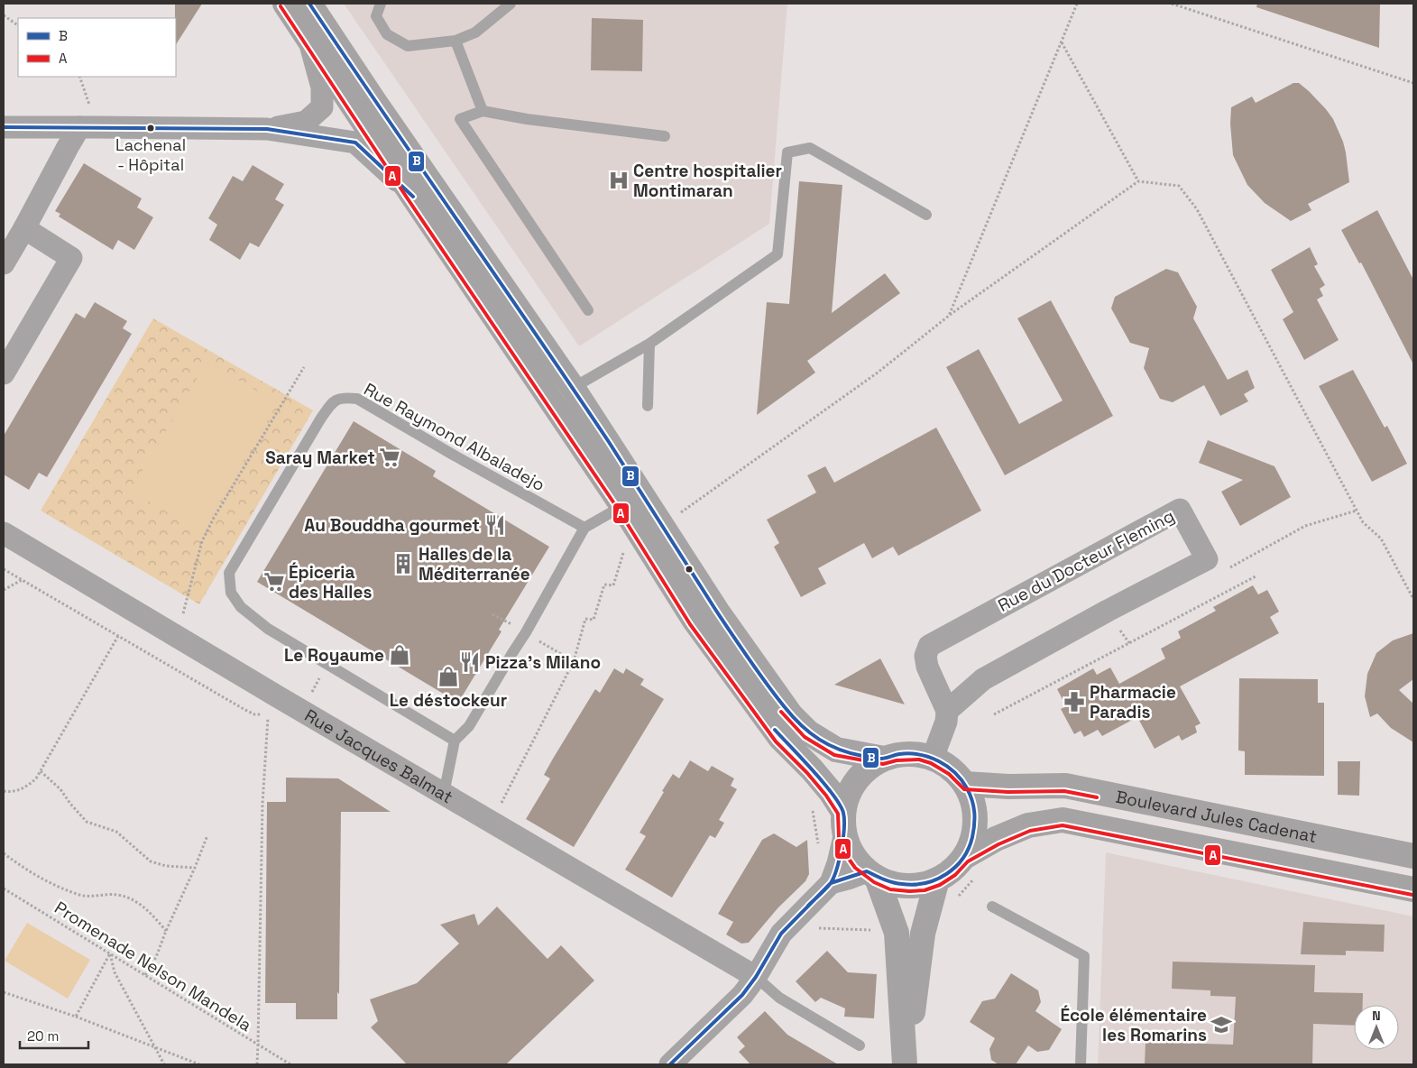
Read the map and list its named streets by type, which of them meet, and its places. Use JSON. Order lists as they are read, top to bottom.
{
  "streets": {
    "street": ["Rue du Docteur Fleming", "Rue Jacques Balmat", "Boulevard Jules Cadenat"],
    "lane": ["Rue Raymond Albaladejo"],
    "path": ["Promenade Nelson Mandela"]
  },
  "places": {
    "other": ["Lachenal - Hôpital"],
    "hospital": ["Centre hospitalier Montimaran"],
    "supermarket": ["Saray Market", "Épiceria des Halles"],
    "restaurant": ["Au Bouddha gourmet", "Pizza's Milano"],
    "building": ["Halles de la Méditerranée"],
    "shop": ["Le Royaume", "Le déstockeur"],
    "pharmacy": ["Pharmacie Paradis"],
    "school or university": ["École élémentaire les Romarins"]
  },
  "lines": ["transit line B", "transit line A"],
  "legend": ["B", "A"],
  "scale_bar": "20 m",
  "north": "top"
}
